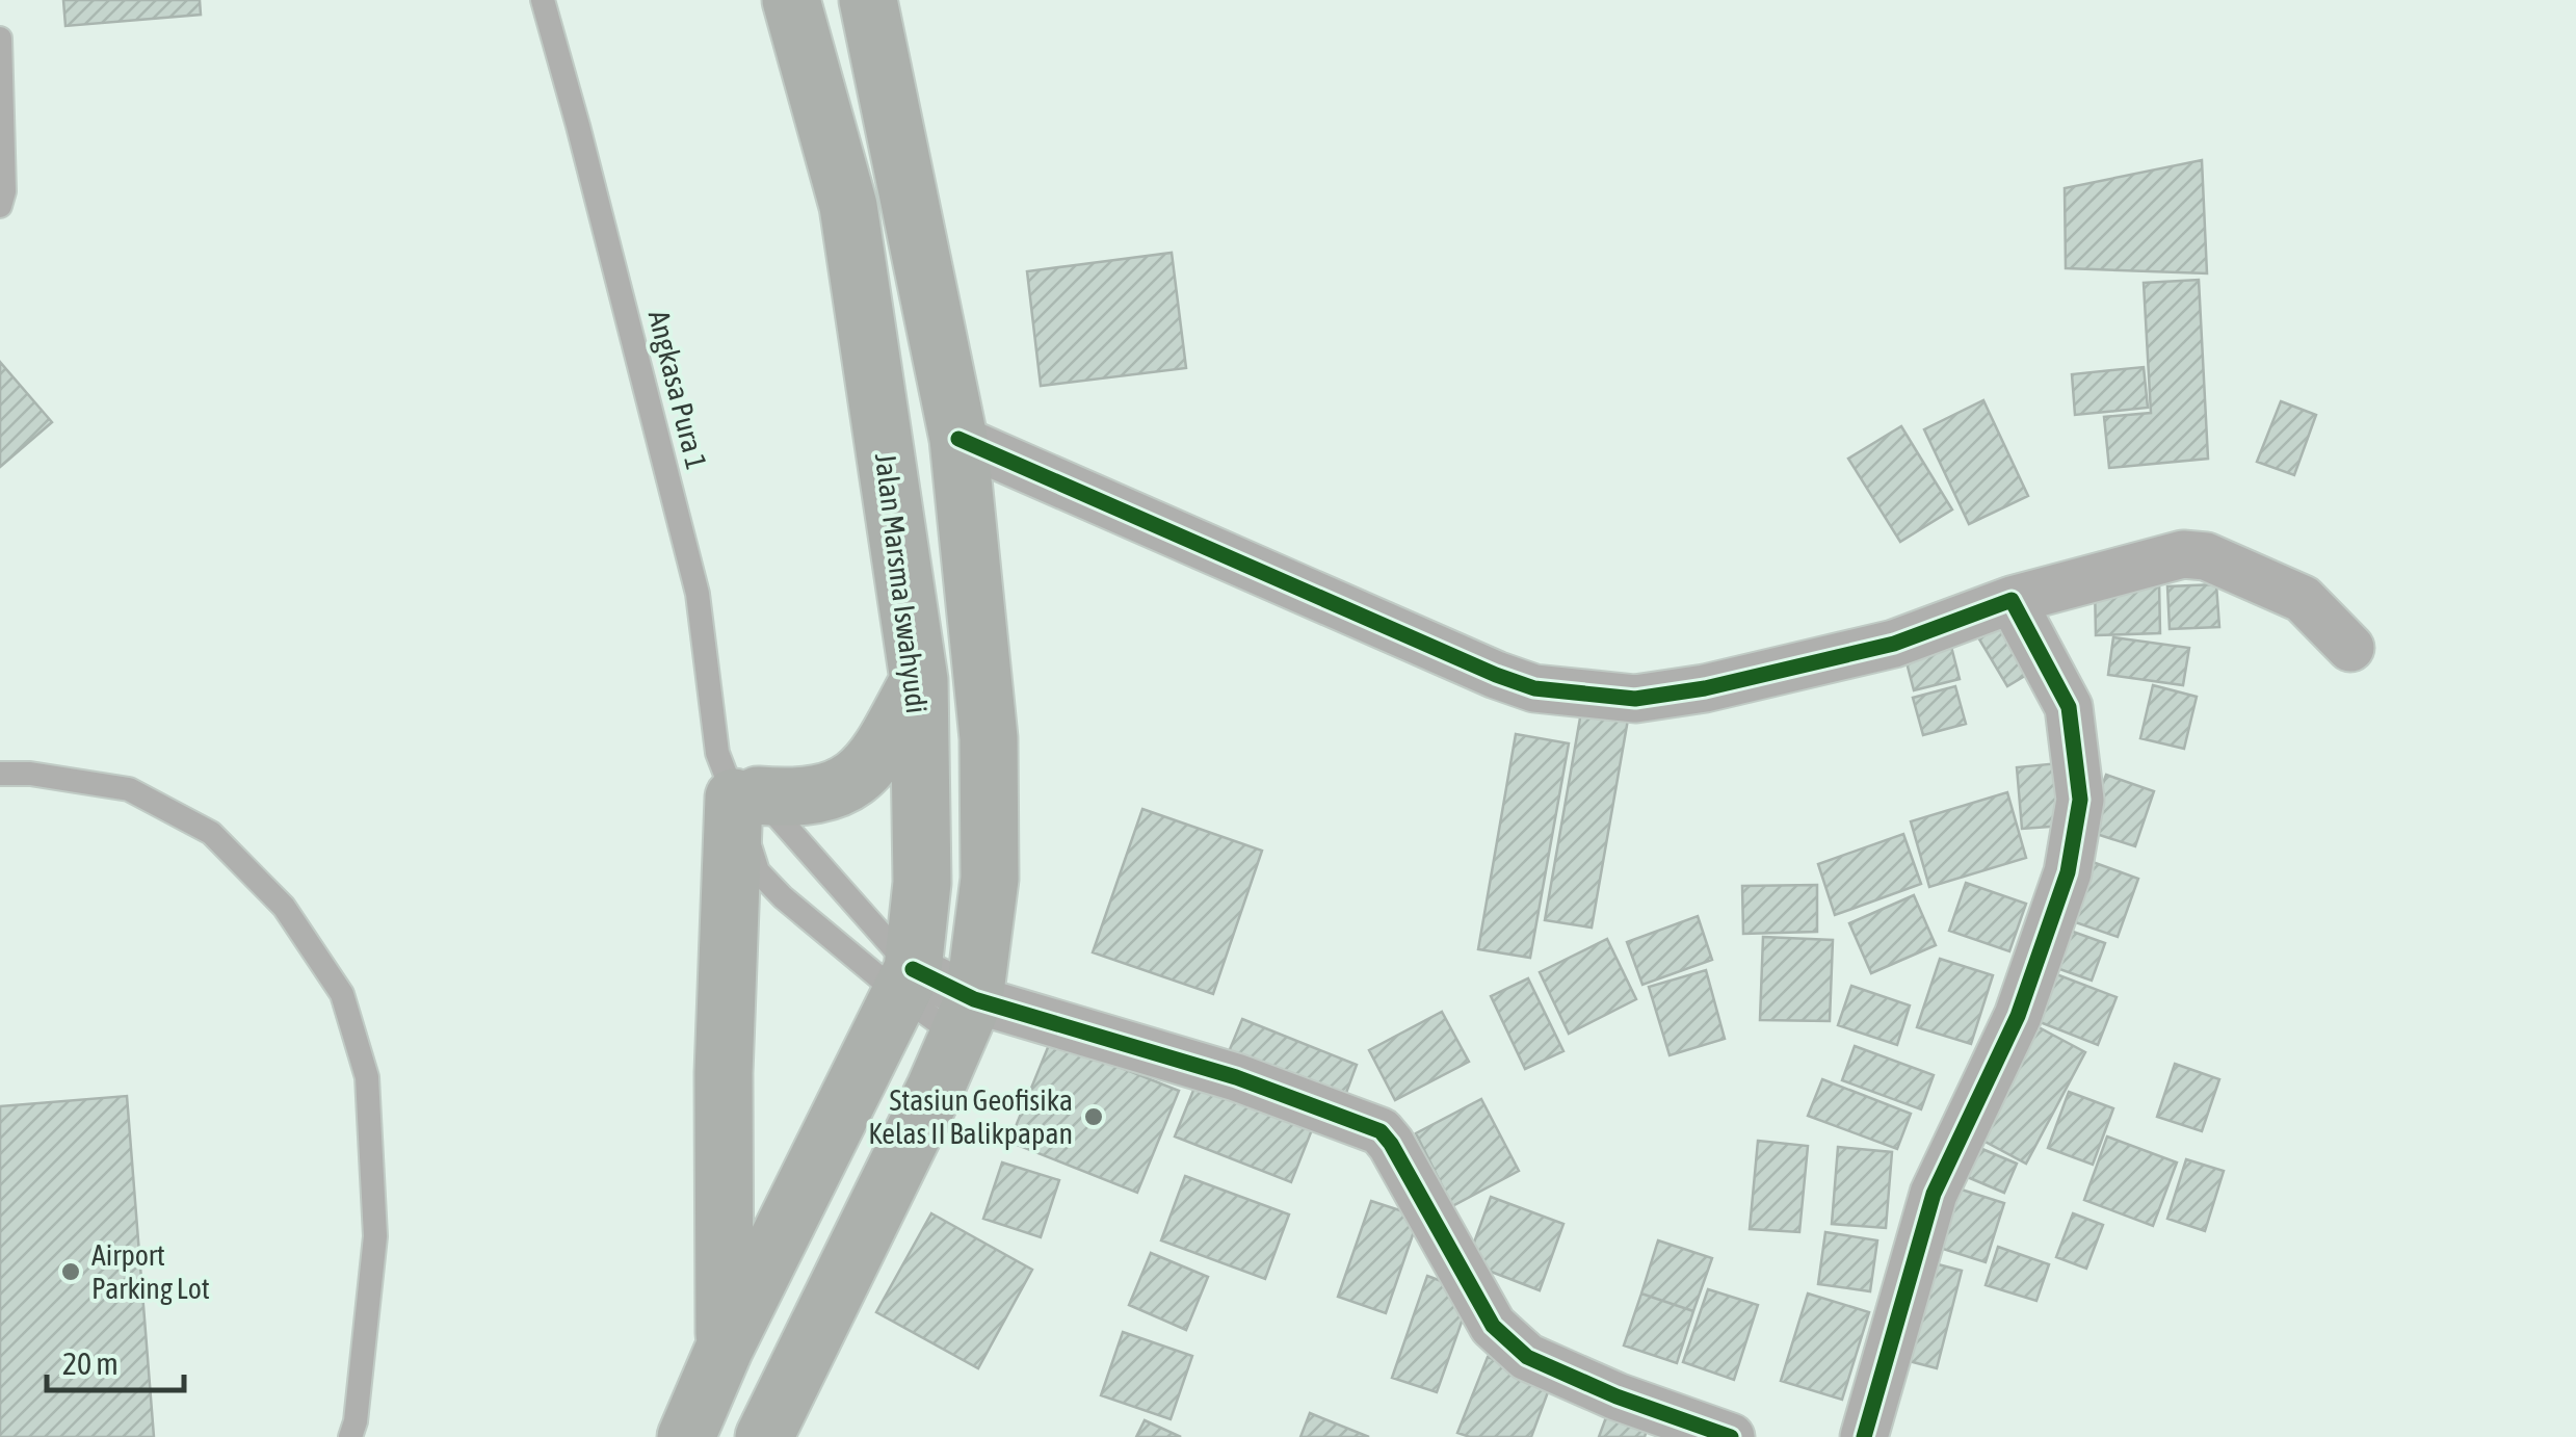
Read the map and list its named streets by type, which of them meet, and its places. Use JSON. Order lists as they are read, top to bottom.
{
  "streets": {
    "highway": ["Jalan Marsma Iswahyudi"],
    "lane": ["Angkasa Pura 1"]
  },
  "crossings": [
    ["Angkasa Pura 1", "Jalan Marsma Iswahyudi"]
  ],
  "places": ["Stasiun Geofisika Kelas II Balikpapan", "Airport Parking Lot"],
  "scale_bar": "20 m"
}
